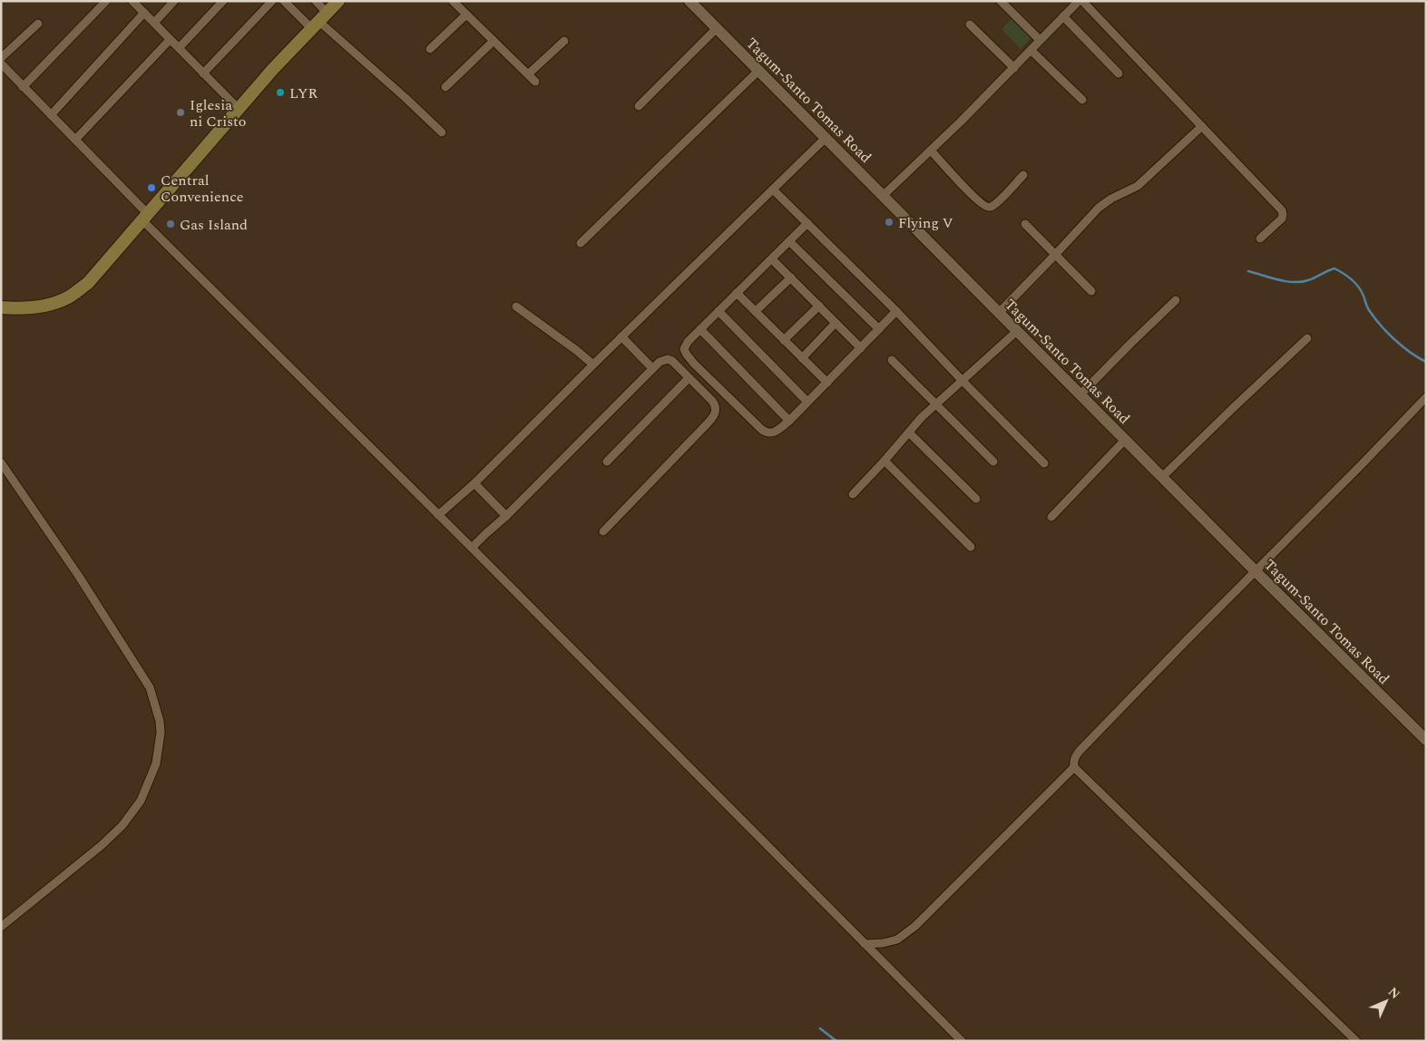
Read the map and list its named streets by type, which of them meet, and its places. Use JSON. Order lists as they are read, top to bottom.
{
  "streets": {
    "main road": ["Tagum-Santo Tomas Road"]
  },
  "places": [
    "LYR",
    "Iglesia ni Cristo",
    "Central Convenience",
    "Flying V",
    "Gas Island"
  ],
  "north": "top right"
}
